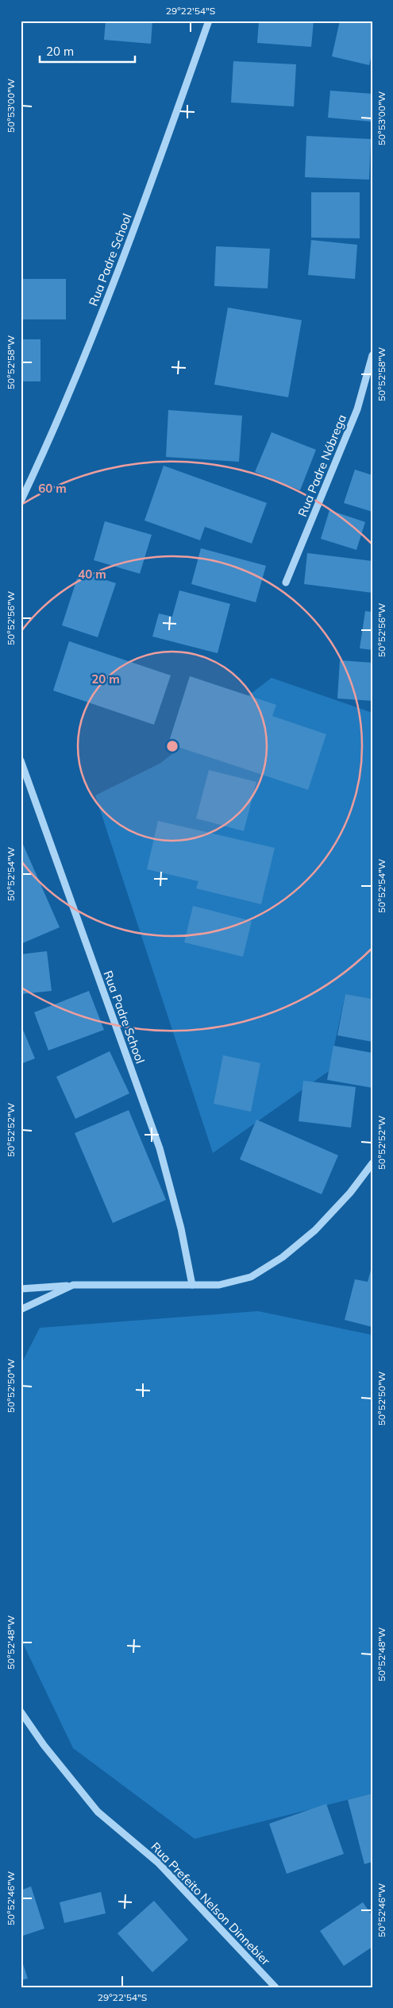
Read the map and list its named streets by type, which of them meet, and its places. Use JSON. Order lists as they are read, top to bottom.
{
  "streets": {
    "street": ["Rua Padre School", "Rua Padre Nóbrega", "Rua Prefeito Nelson Dinnebier"]
  },
  "scale_bar": "20 m",
  "coordinates": [
    "29°22'54\"S",
    "50°53'00\"W",
    "50°52'58\"W",
    "50°52'56\"W",
    "50°52'54\"W",
    "50°52'52\"W",
    "50°52'50\"W",
    "50°52'48\"W",
    "50°52'46\"W"
  ],
  "rings": ["60 m", "40 m", "20 m"]
}
